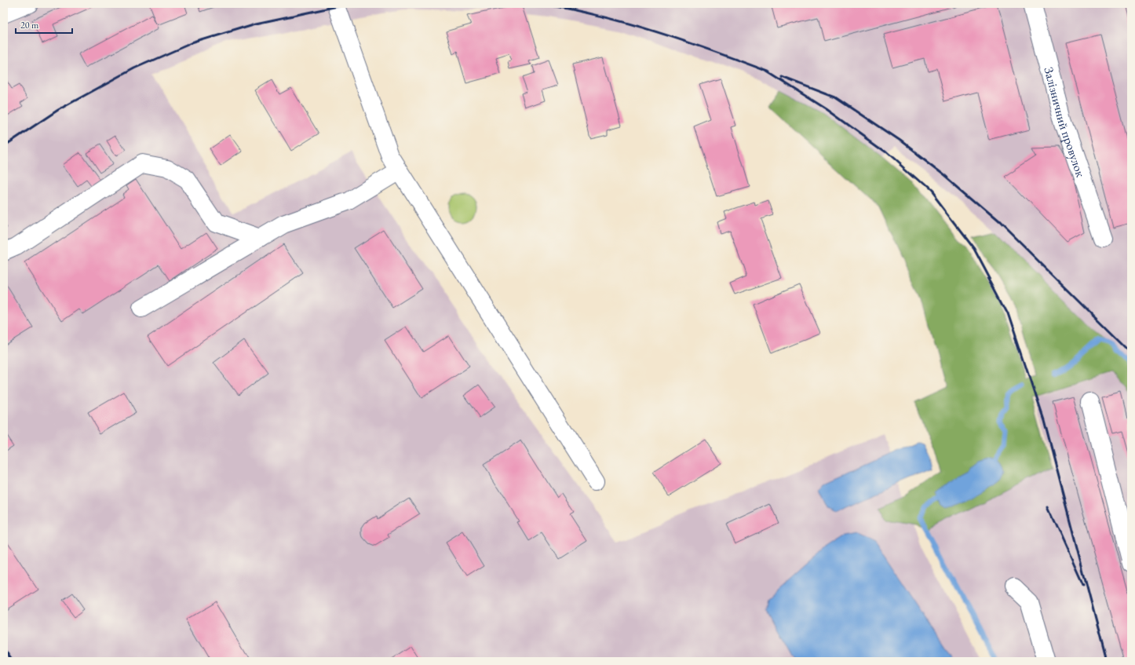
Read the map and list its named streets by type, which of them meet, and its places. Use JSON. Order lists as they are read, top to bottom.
{
  "streets": {
    "street": ["Залізничний провулок"]
  },
  "scale_bar": "20 m"
}
